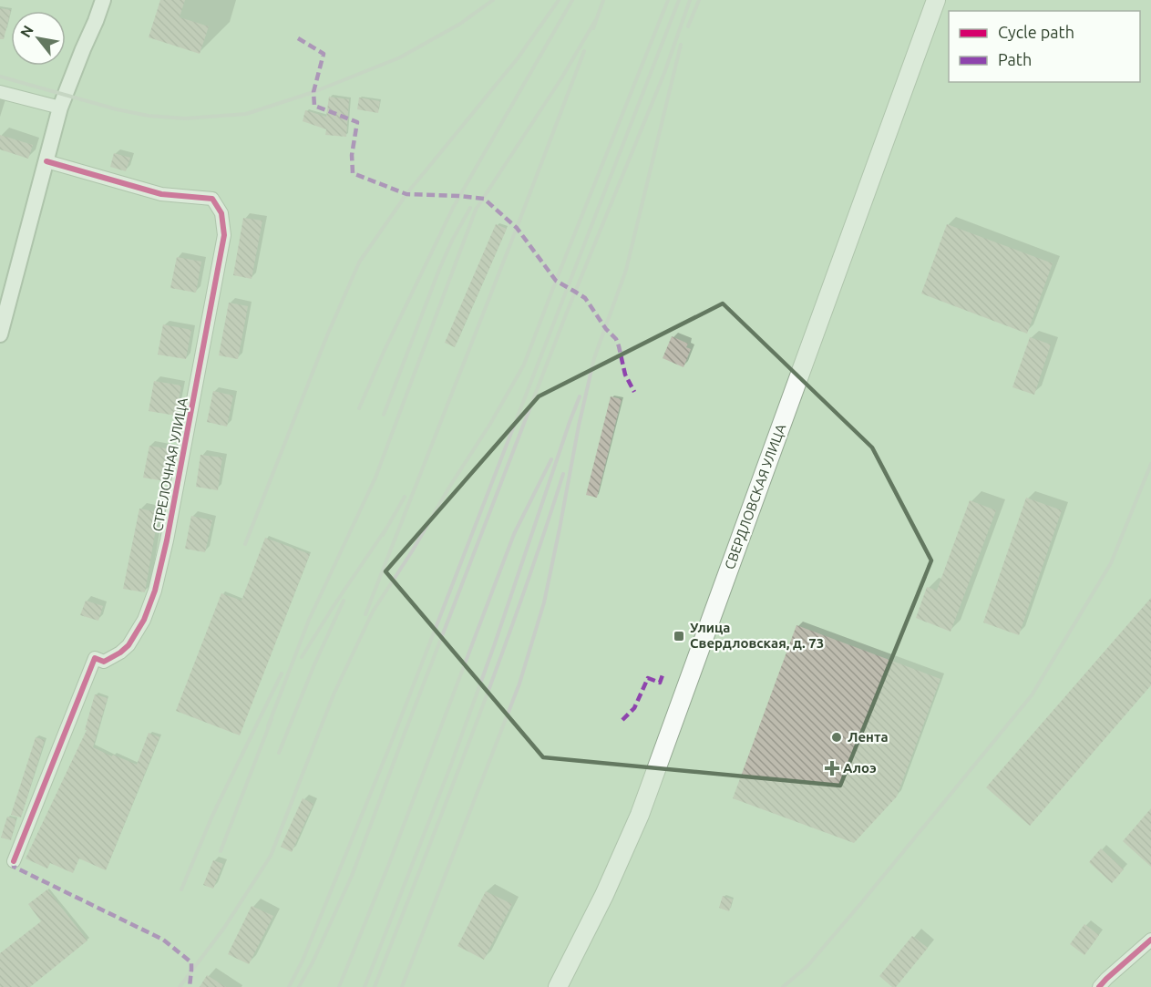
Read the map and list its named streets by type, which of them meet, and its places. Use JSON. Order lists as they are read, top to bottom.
{
  "streets": {
    "highway": ["СВЕРДЛОВСКАЯ УЛИЦА"],
    "street": ["СТРЕЛОЧНАЯ УЛИЦА"]
  },
  "places": {
    "transit": ["Улица Свердловская, д. 73"],
    "other": ["Лента"],
    "health": ["Алоэ"]
  },
  "legend": ["Cycle path", "Path"],
  "north": "top left"
}
